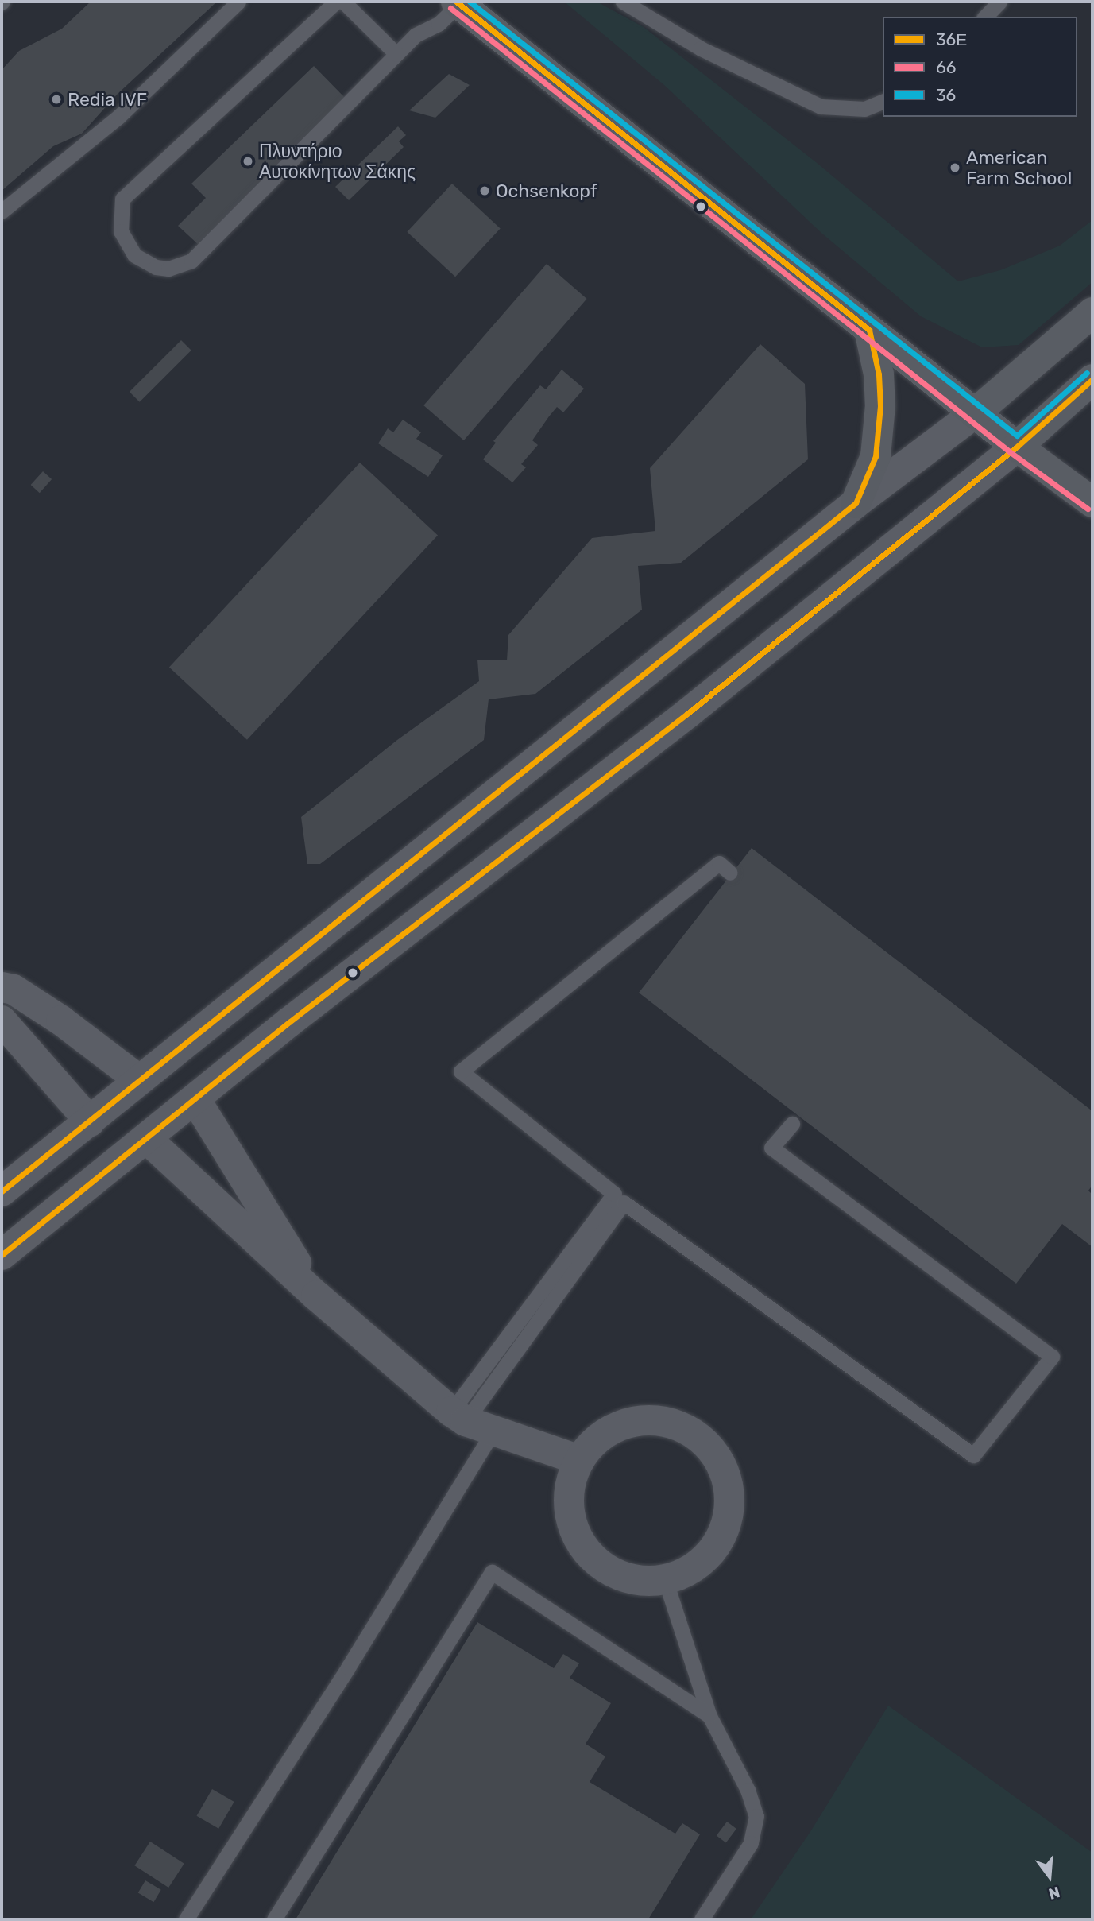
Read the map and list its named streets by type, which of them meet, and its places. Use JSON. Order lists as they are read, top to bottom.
{
  "places": [
    "Redia IVF",
    "Πλυντήριο Αυτοκίνητων Σάκης",
    "American Farm School",
    "Ochsenkopf"
  ],
  "lines": ["transit line 36Ε", "transit line 36", "transit line 66"],
  "legend": ["36Ε", "66", "36"],
  "north": "bottom"
}
